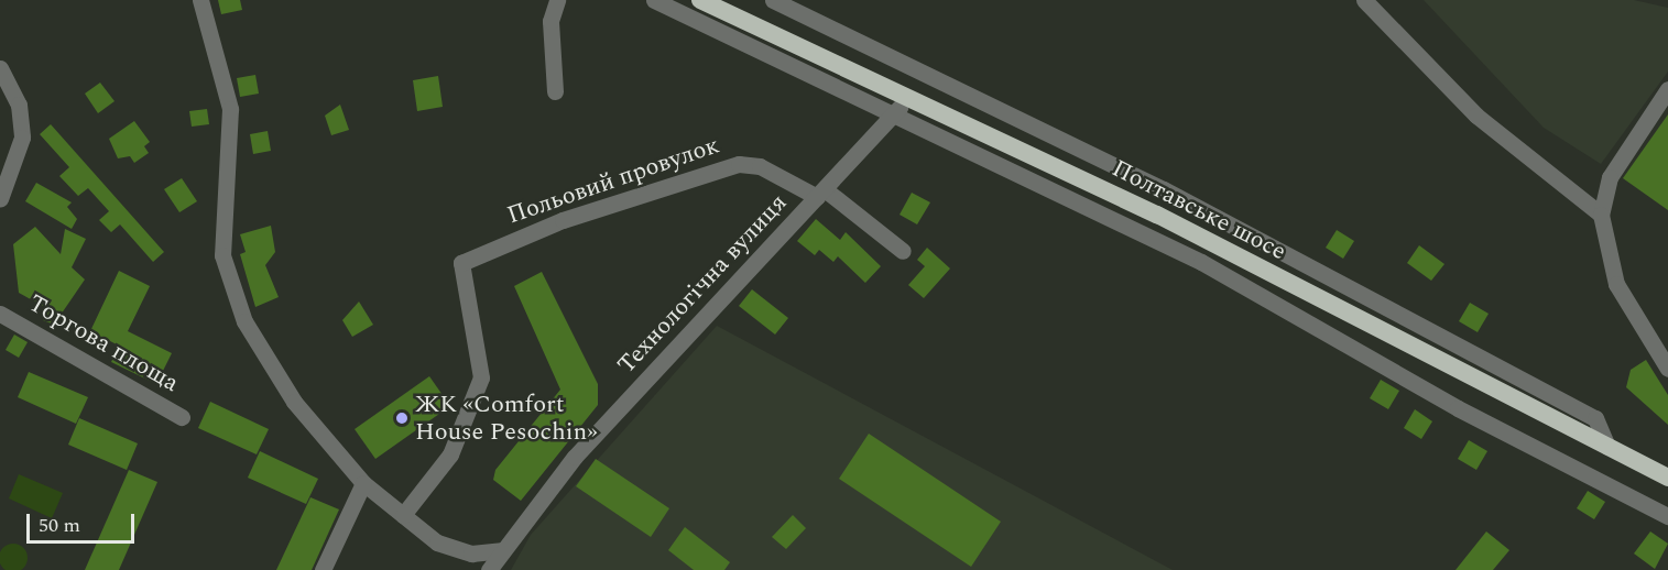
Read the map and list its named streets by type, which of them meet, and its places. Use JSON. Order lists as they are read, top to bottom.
{
  "streets": {
    "highway": ["Полтавське шосе"],
    "street": ["Польовий провулок", "Технологічна вулиця", "Торгова площа"]
  },
  "crossings": [
    ["Польовий провулок", "Технологічна вулиця"],
    ["Полтавське шосе", "Технологічна вулиця"]
  ],
  "places": ["ЖК «Comfort House Pesochin»"],
  "scale_bar": "50 m"
}
